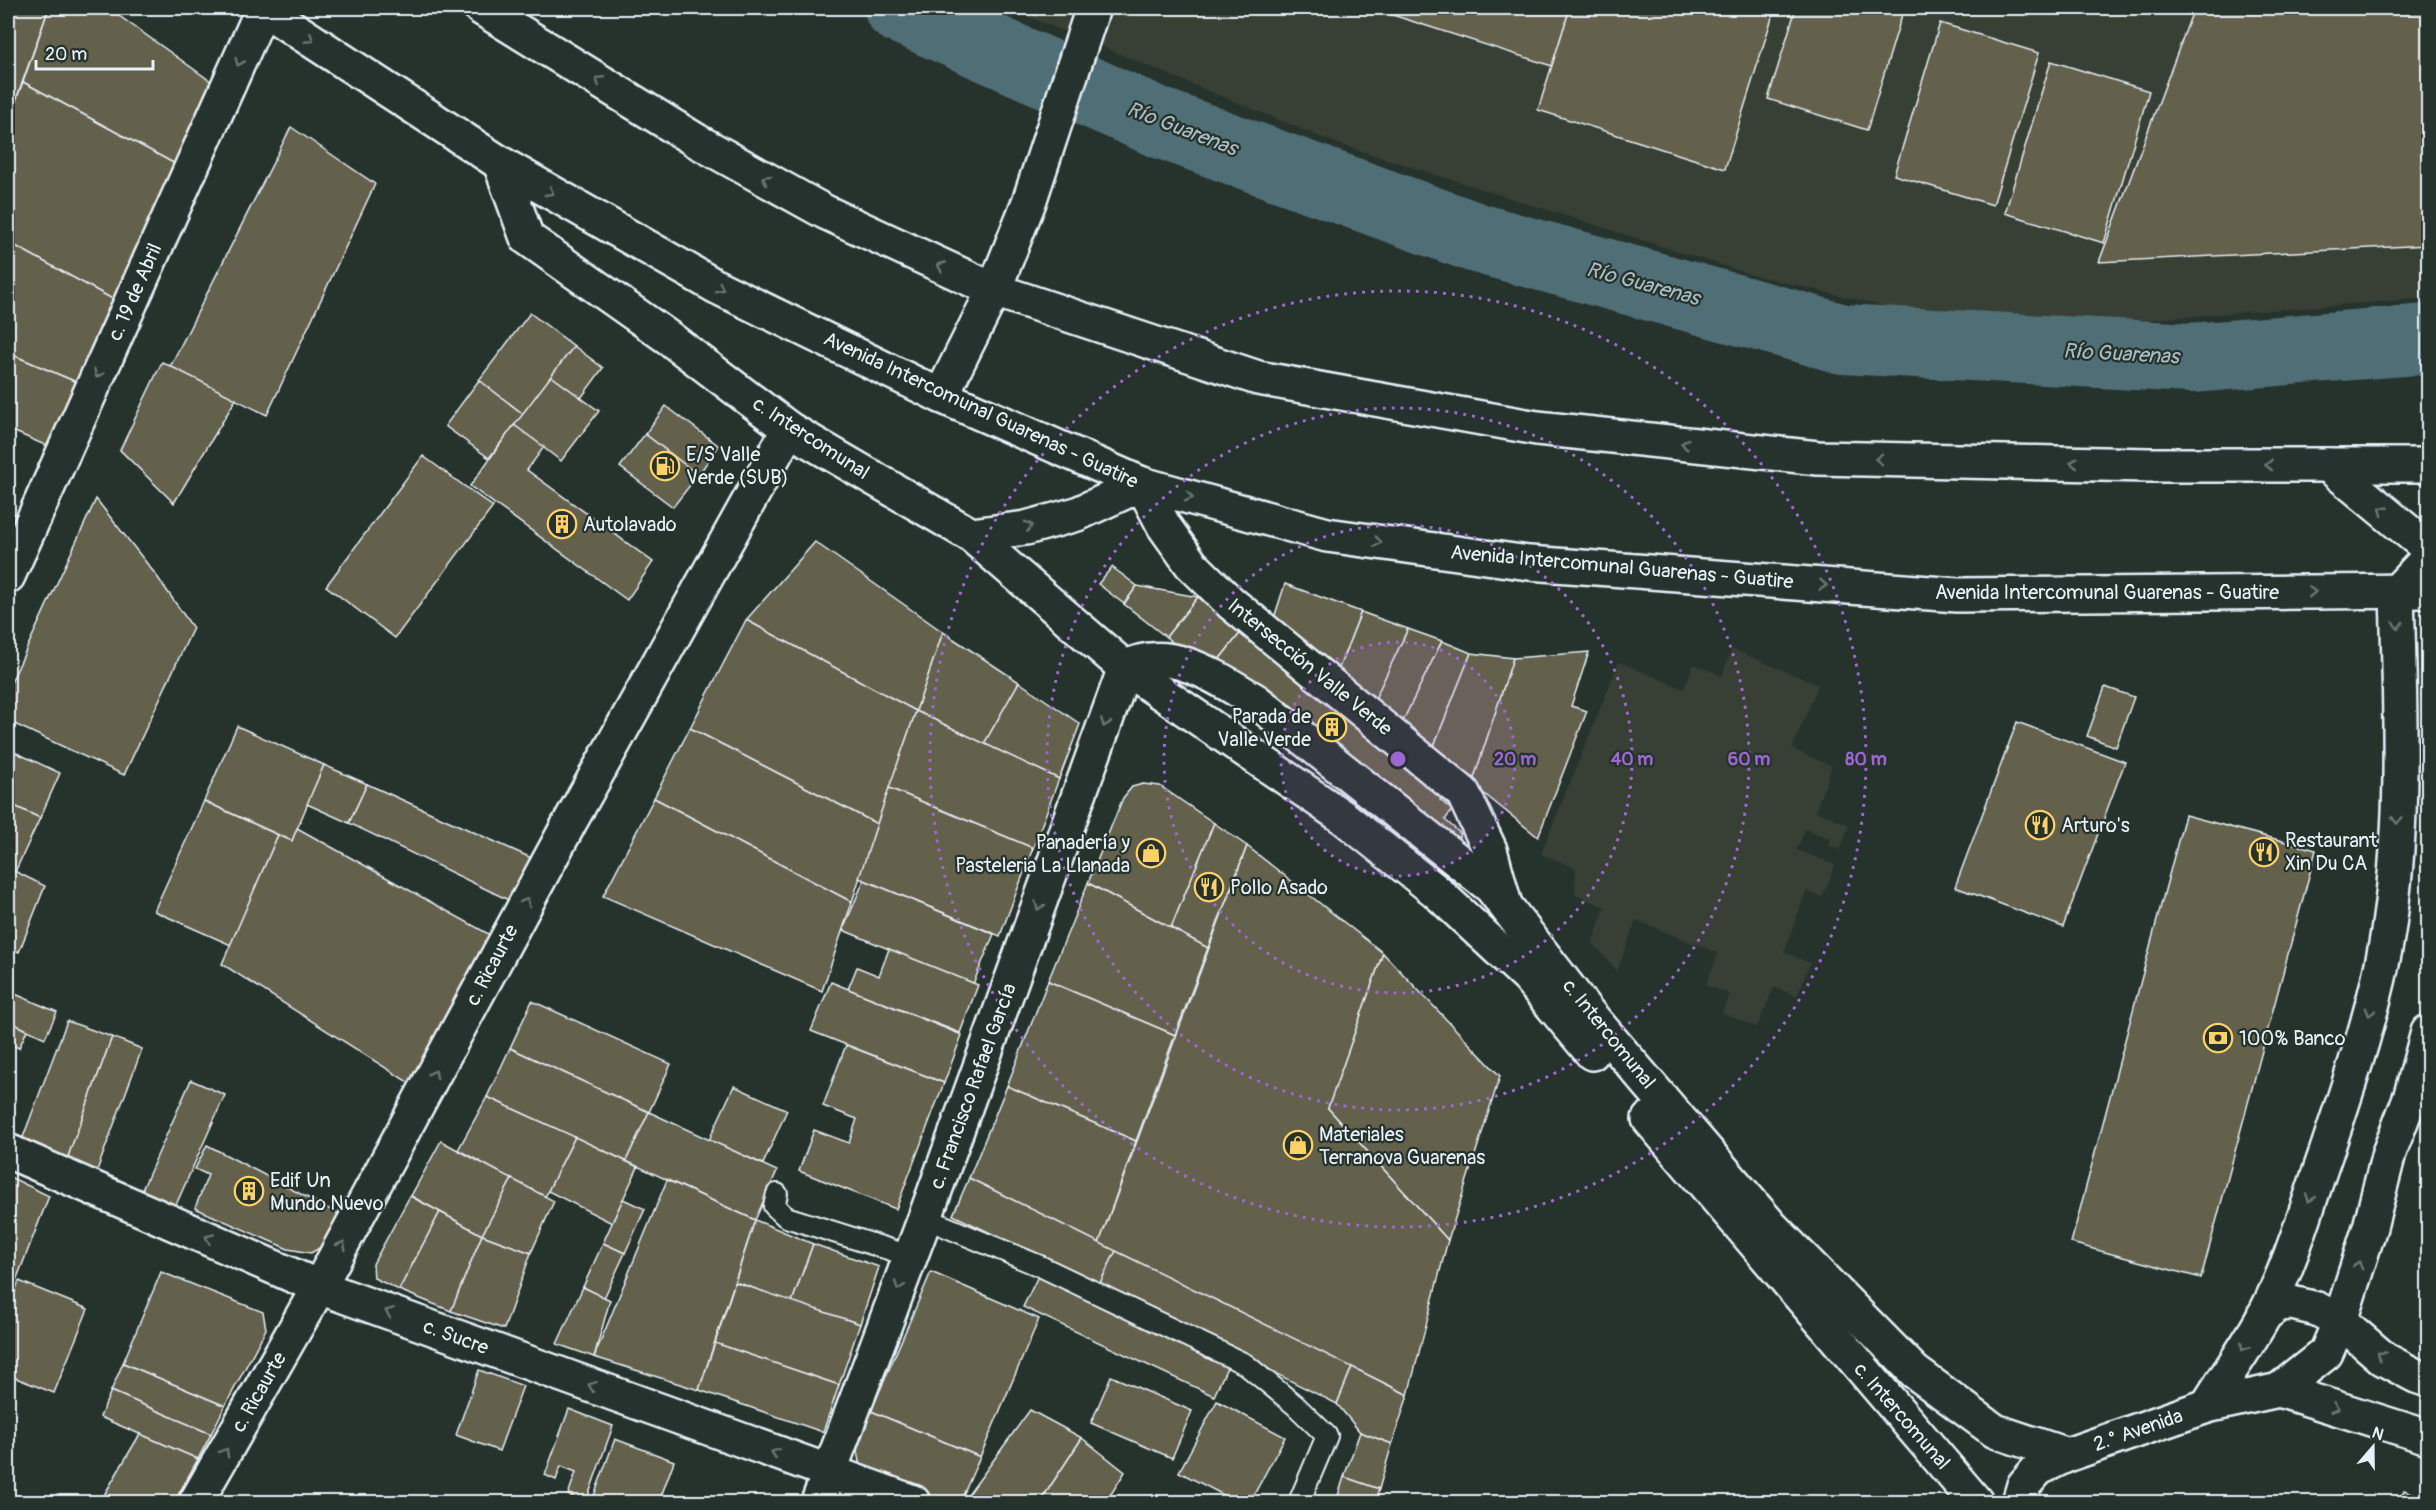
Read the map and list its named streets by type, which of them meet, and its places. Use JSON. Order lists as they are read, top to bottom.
{
  "streets": {
    "street": [
      "c. 19 de Abril",
      "Avenida Intercomunal Guarenas - Guatire",
      "c. Intercomunal",
      "Intersección Valle Verde",
      "c. Ricaurte",
      "c. Francisco Rafael García",
      "c. Sucre",
      "2.° Avenida"
    ]
  },
  "crossings": [
    ["c. 19 de Abril", "Avenida Intercomunal Guarenas - Guatire"],
    ["Avenida Intercomunal Guarenas - Guatire", "c. Intercomunal"],
    ["Avenida Intercomunal Guarenas - Guatire", "Intersección Valle Verde"],
    ["c. Intercomunal", "Intersección Valle Verde"],
    ["c. Intercomunal", "c. Ricaurte"],
    ["c. Intercomunal", "c. Francisco Rafael García"],
    ["c. Intercomunal", "2.° Avenida"],
    ["c. Ricaurte", "c. Sucre"],
    ["c. Francisco Rafael García", "c. Sucre"]
  ],
  "one_way": [
    "c. 19 de Abril",
    "c. Ricaurte",
    "c. Francisco Rafael García",
    "c. Sucre"
  ],
  "water": ["Río Guarenas"],
  "places": {
    "fuel station": ["E/S Valle Verde (SUB)"],
    "building": ["Autolavado", "Parada de Valle Verde", "Edif Un Mundo Nuevo"],
    "restaurant": ["Arturo's", "Restaurant Xin Du CA", "Pollo Asado"],
    "shop": ["Panadería y Pasteleria La Llanada", "Materiales Terranova Guarenas"],
    "bank": ["100% Banco"]
  },
  "scale_bar": "20 m",
  "north": "top",
  "rings": [
    "20 m",
    "40 m",
    "60 m",
    "80 m"
  ]
}
